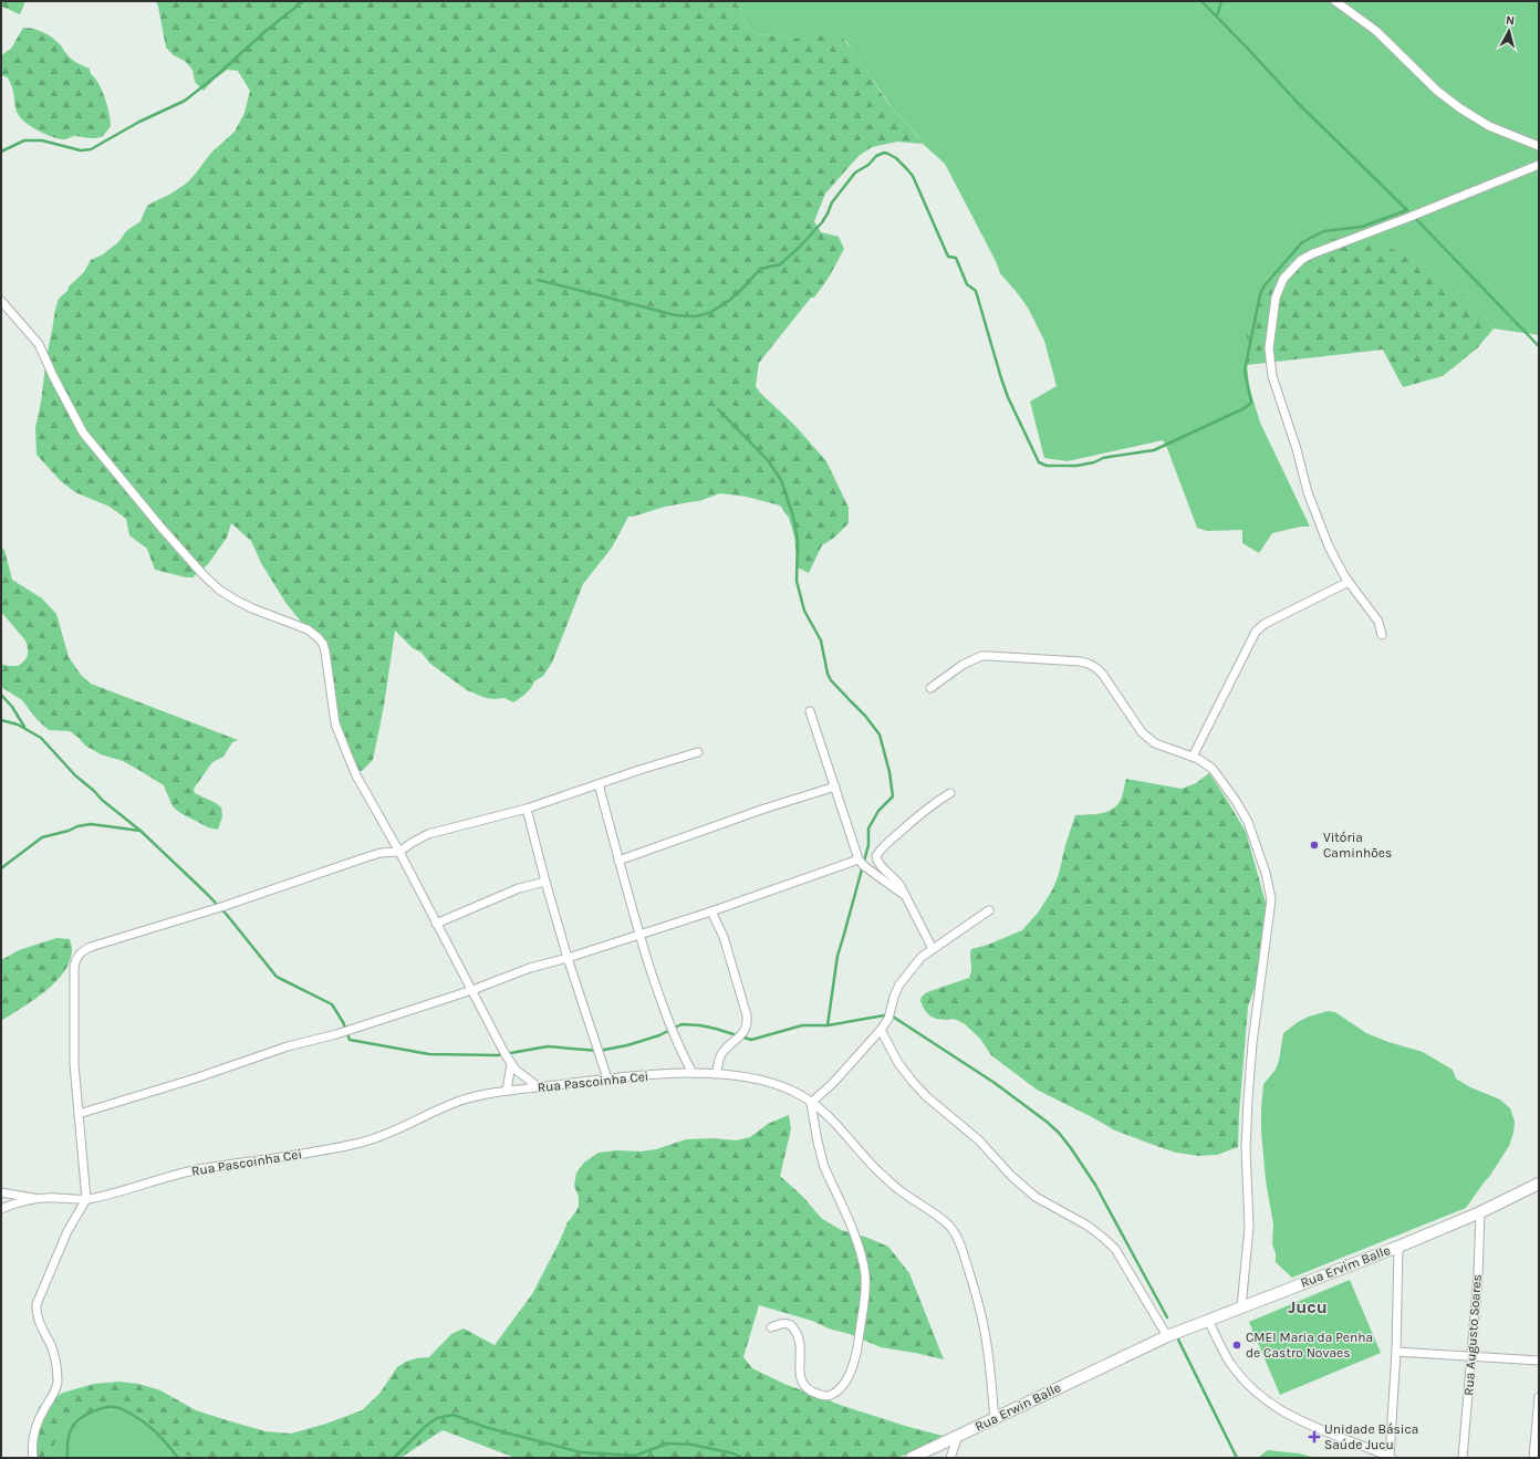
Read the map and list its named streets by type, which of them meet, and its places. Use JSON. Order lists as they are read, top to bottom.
{
  "streets": {
    "street": [
      "Rua Pascoinha Cei",
      "Rua Ervim Balle",
      "Rua Augusto Soares",
      "Rua Erwin Balle"
    ]
  },
  "crossings": [
    ["Rua Pascoinha Cei", "Rua Erwin Balle"],
    ["Rua Ervim Balle", "Rua Augusto Soares"],
    ["Rua Ervim Balle", "Rua Erwin Balle"]
  ],
  "districts": ["Jucu"],
  "places": {
    "other": ["Vitória Caminhões", "CMEI Maria da Penha de Castro Novaes"],
    "health": ["Unidade Básica Saúde Jucu"]
  },
  "north": "top"
}
